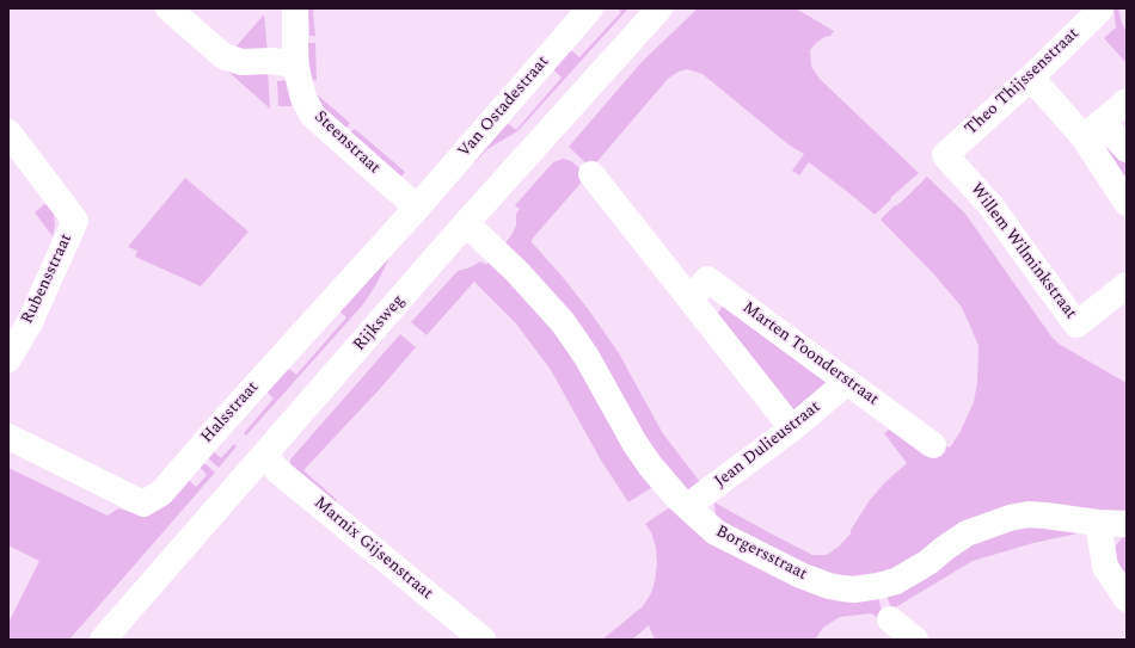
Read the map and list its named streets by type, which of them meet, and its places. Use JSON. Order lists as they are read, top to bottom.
{
  "streets": {
    "street": [
      "Theo Thijssenstraat",
      "Van Ostadestraat",
      "Steenstraat",
      "Willem Wilminkstraat",
      "Rubensstraat",
      "Rijksweg",
      "Marten Toonderstraat",
      "Halsstraat",
      "Jean Dulieustraat",
      "Marnix Gijsenstraat",
      "Borgersstraat"
    ]
  },
  "crossings": [
    ["Theo Thijssenstraat", "Willem Wilminkstraat"],
    ["Van Ostadestraat", "Steenstraat"],
    ["Van Ostadestraat", "Halsstraat"],
    ["Steenstraat", "Halsstraat"],
    ["Rijksweg", "Marnix Gijsenstraat"],
    ["Rijksweg", "Borgersstraat"],
    ["Marten Toonderstraat", "Jean Dulieustraat"],
    ["Jean Dulieustraat", "Borgersstraat"]
  ]
}
